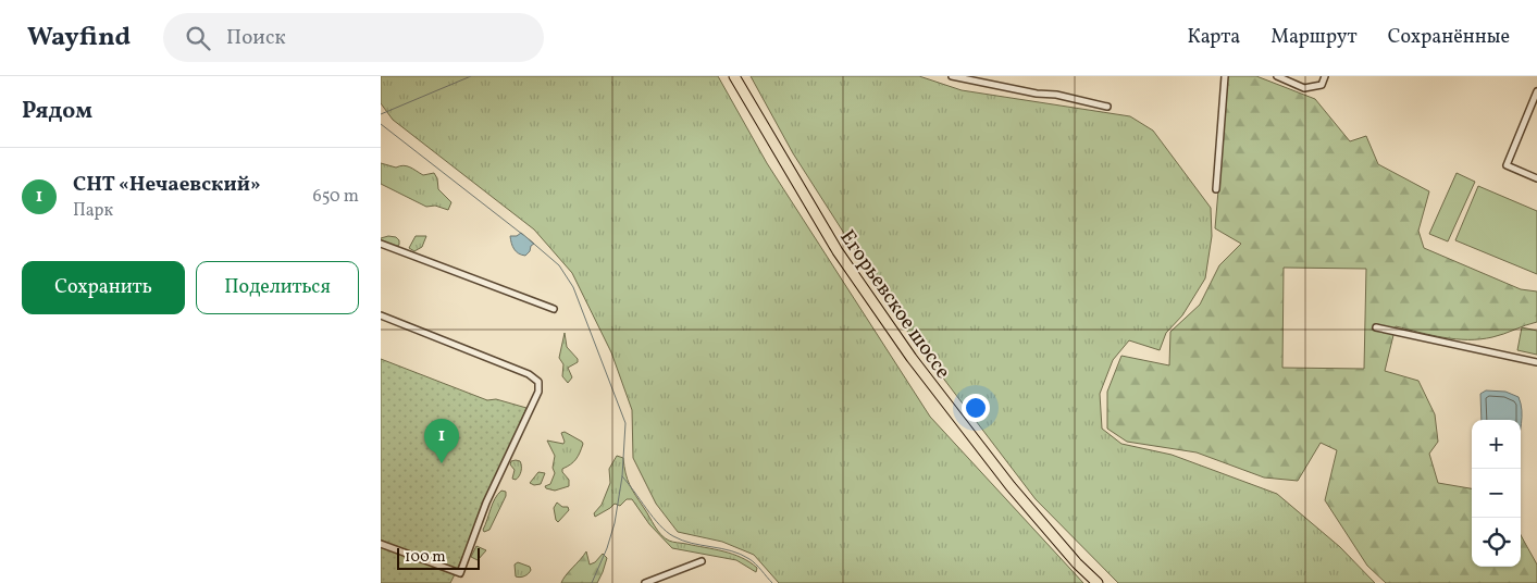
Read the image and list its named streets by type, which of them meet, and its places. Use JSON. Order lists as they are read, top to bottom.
{
  "streets": {
    "main road": ["Егорьевское шоссе"]
  },
  "scale_bar": "100 m",
  "page": {
    "header": "Wayfind",
    "search": "Поиск",
    "nav": ["Карта", "Маршрут", "Сохранённые"],
    "heading": "Рядом",
    "list": [
      {
        "mark": "1",
        "name": "СНТ «Нечаевский»",
        "note": "Парк",
        "value": "650 m"
      }
    ],
    "buttons": ["Сохранить", "Поделиться"],
    "pins": "1",
    "map_buttons": ["+", "−"],
    "scale": "100 m"
  }
}
